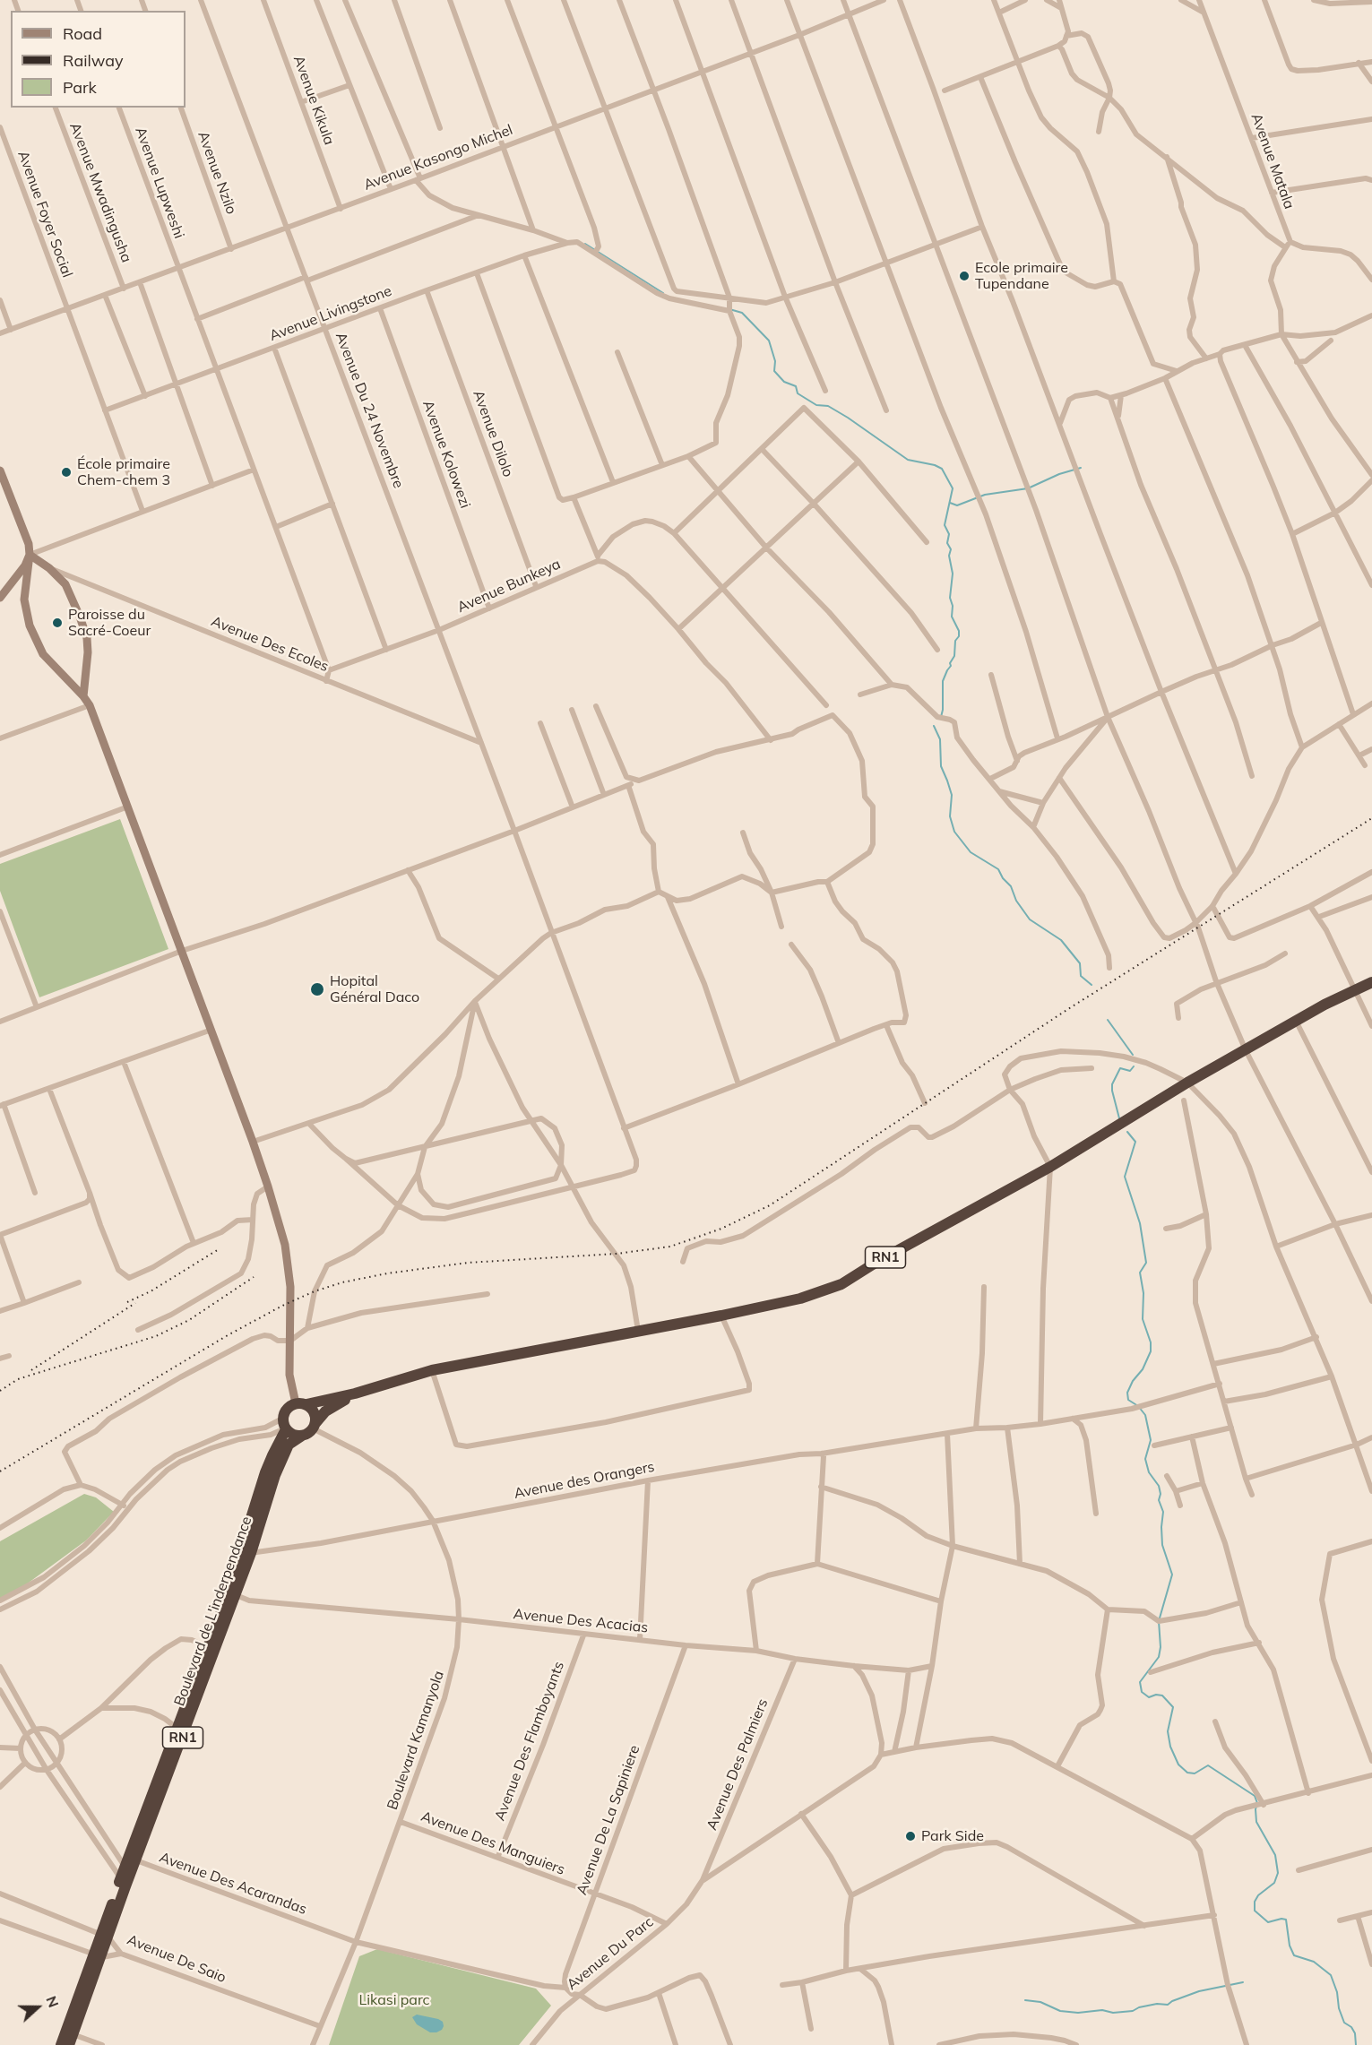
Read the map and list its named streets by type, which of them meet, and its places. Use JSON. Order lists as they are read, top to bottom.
{
  "streets": {
    "highway": ["RN1", "Boulevard de L'inderpendance"],
    "street": [
      "Avenue Kikula",
      "Avenue Kasongo Michel",
      "Avenue Matala",
      "Avenue Nzilo",
      "Avenue Lupweshi",
      "Avenue Mwadingusha",
      "Avenue Foyer Social",
      "Avenue Livingstone",
      "Avenue Du 24 Novembre",
      "Avenue Dilolo",
      "Avenue Kolowezi",
      "Avenue Bunkeya",
      "Avenue Des Ecoles",
      "Avenue des Orangers",
      "Avenue Des Acacias",
      "Boulevard Kamanyola",
      "Avenue Des Flamboyants",
      "Avenue Des Palmiers",
      "Avenue De La Sapiniere",
      "Avenue Des Manguiers",
      "Avenue Des Acarandas",
      "Avenue Du Parc",
      "Avenue De Saio"
    ]
  },
  "crossings": [
    ["Avenue Kikula", "Avenue Kasongo Michel"],
    ["Avenue Kasongo Michel", "Avenue Nzilo"],
    ["Avenue Kasongo Michel", "Avenue Lupweshi"],
    ["Avenue Kasongo Michel", "Avenue Mwadingusha"],
    ["Avenue Kasongo Michel", "Avenue Foyer Social"],
    ["Avenue Kasongo Michel", "Avenue Du 24 Novembre"],
    ["Avenue Lupweshi", "Avenue Livingstone"],
    ["Avenue Lupweshi", "Avenue Bunkeya"],
    ["Avenue Foyer Social", "Avenue Livingstone"],
    ["Avenue Livingstone", "Avenue Du 24 Novembre"],
    ["Avenue Livingstone", "Avenue Dilolo"],
    ["Avenue Livingstone", "Avenue Kolowezi"],
    ["Avenue Du 24 Novembre", "Avenue Bunkeya"],
    ["Avenue Du 24 Novembre", "Avenue Des Ecoles"],
    ["Avenue Dilolo", "Avenue Bunkeya"],
    ["Avenue Kolowezi", "Avenue Bunkeya"],
    ["RN1", "Boulevard de L'inderpendance"],
    ["RN1", "Boulevard Kamanyola"],
    ["Avenue des Orangers", "Boulevard de L'inderpendance"],
    ["Avenue des Orangers", "Boulevard Kamanyola"],
    ["Boulevard de L'inderpendance", "Avenue Des Acacias"],
    ["Boulevard de L'inderpendance", "Boulevard Kamanyola"],
    ["Boulevard de L'inderpendance", "Avenue Des Acarandas"],
    ["Boulevard de L'inderpendance", "Avenue De Saio"],
    ["Avenue Des Acacias", "Boulevard Kamanyola"],
    ["Avenue Des Acacias", "Avenue Des Flamboyants"],
    ["Avenue Des Acacias", "Avenue Des Palmiers"],
    ["Avenue Des Acacias", "Avenue De La Sapiniere"],
    ["Boulevard Kamanyola", "Avenue Des Manguiers"],
    ["Boulevard Kamanyola", "Avenue Des Acarandas"],
    ["Boulevard Kamanyola", "Avenue De Saio"],
    ["Avenue Des Flamboyants", "Avenue Des Manguiers"],
    ["Avenue Des Palmiers", "Avenue Du Parc"],
    ["Avenue De La Sapiniere", "Avenue Des Manguiers"],
    ["Avenue De La Sapiniere", "Avenue Des Acarandas"],
    ["Avenue Des Manguiers", "Avenue Du Parc"]
  ],
  "parks": ["Likasi parc"],
  "places": [
    "Ecole primaire Tupendane",
    "École primaire Chem-chem 3",
    "Paroisse du Sacré-Coeur",
    "Hopital Général Daco",
    "Park Side"
  ],
  "legend": ["Road", "Railway", "Park"],
  "north": "right"
}
